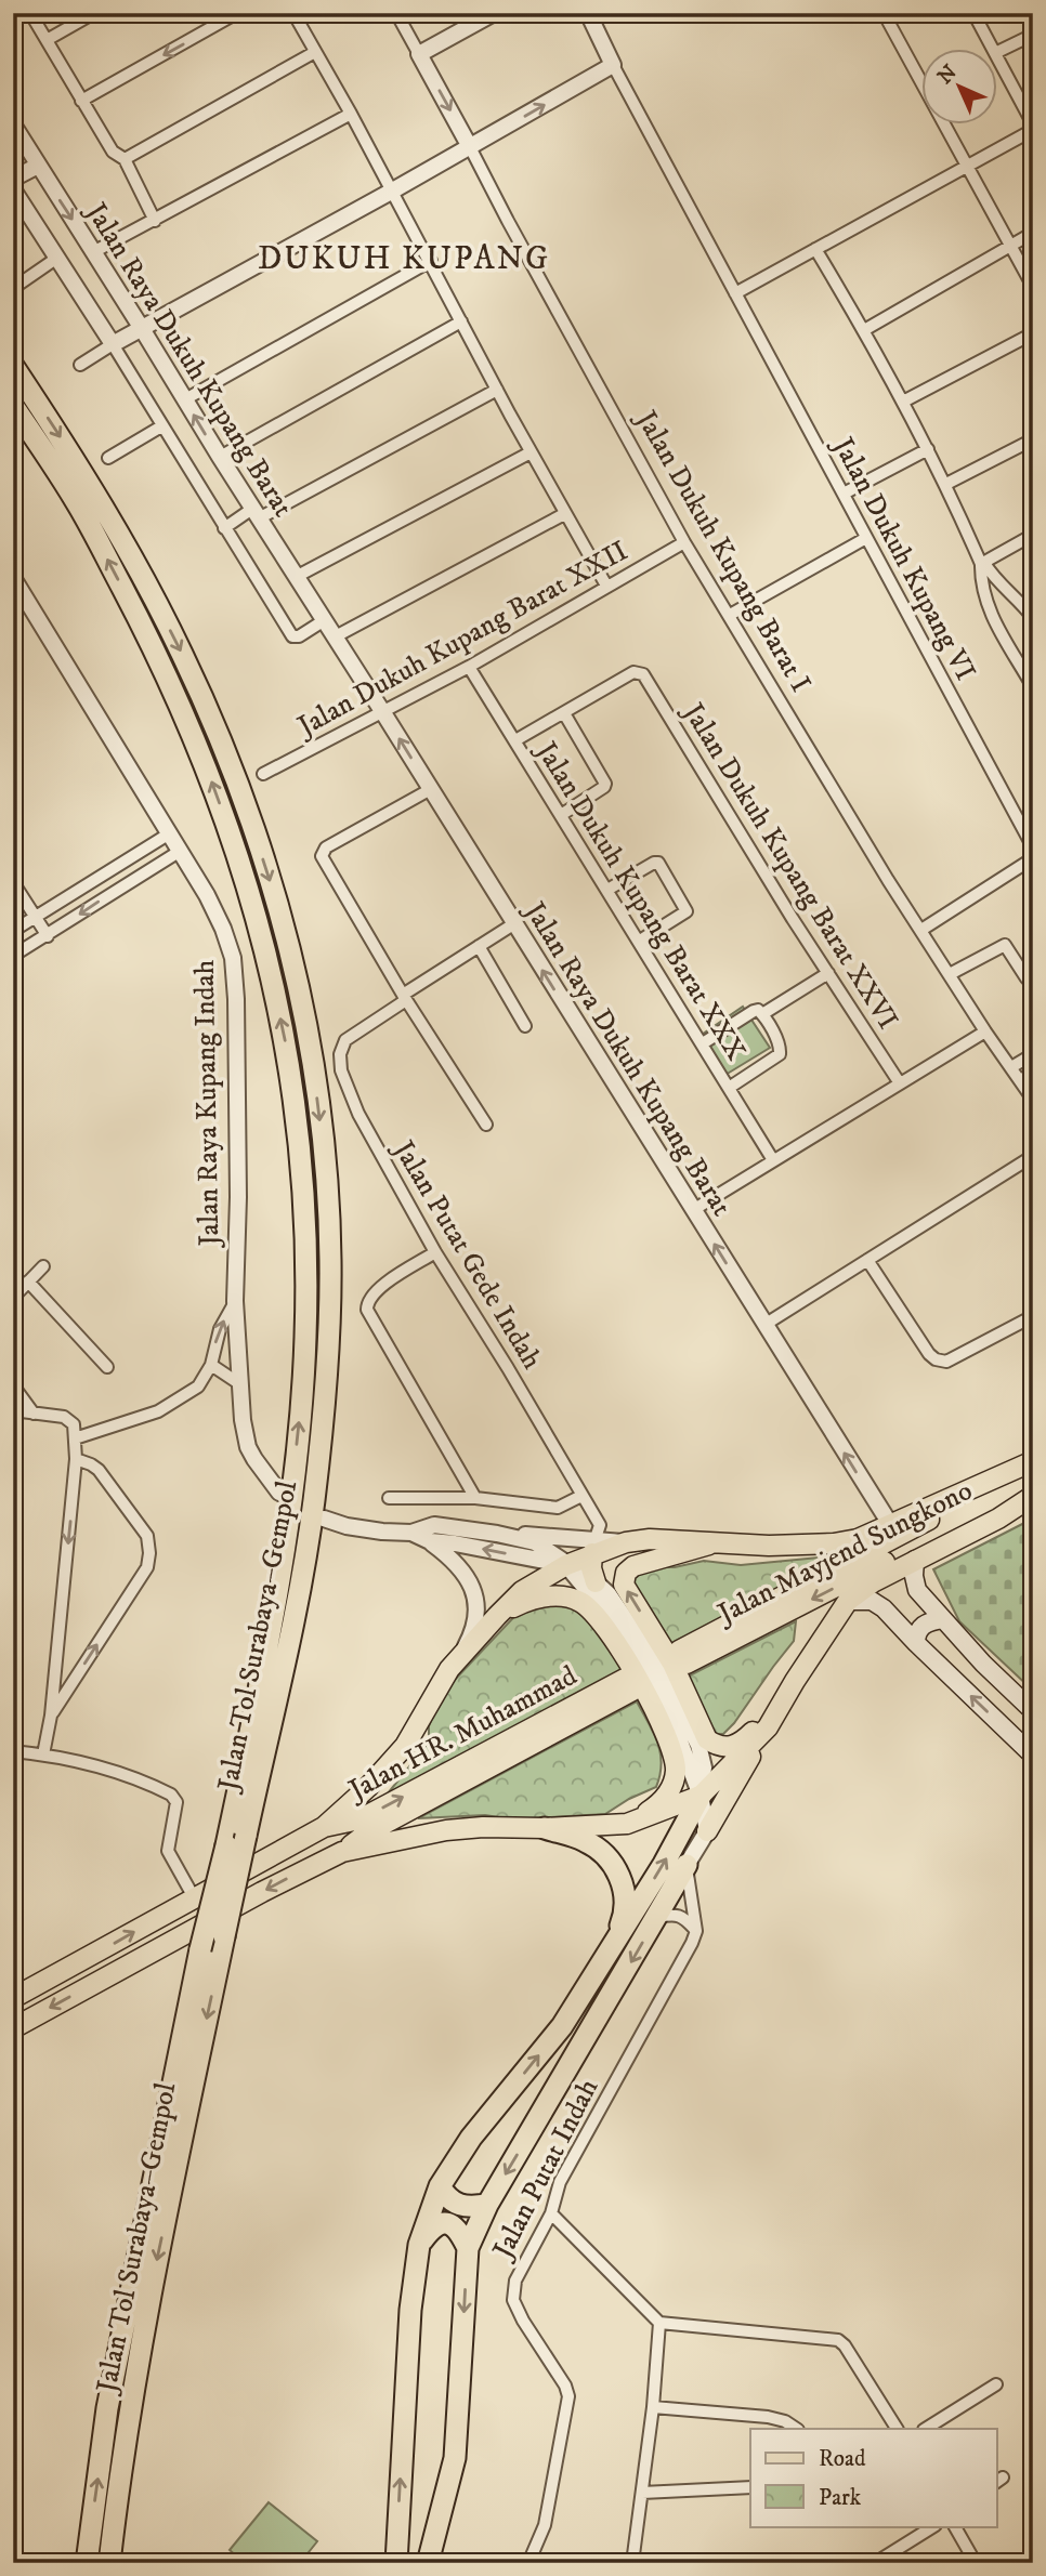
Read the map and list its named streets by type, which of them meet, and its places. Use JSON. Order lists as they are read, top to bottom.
{
  "streets": {
    "highway": ["Jalan Tol Surabaya–Gempol"],
    "main road": ["Jalan Mayjend Sungkono", "Jalan HR. Muhammad"],
    "street": [
      "Jalan Raya Dukuh Kupang Barat",
      "Jalan Dukuh Kupang Barat I",
      "Jalan Dukuh Kupang VI",
      "Jalan Dukuh Kupang Barat XXII",
      "Jalan Dukuh Kupang Barat XXVI",
      "Jalan Dukuh Kupang Barat XXX",
      "Jalan Raya Kupang Indah",
      "Jalan Putat Gede Indah",
      "Jalan Putat Indah"
    ]
  },
  "crossings": [
    ["Jalan Raya Dukuh Kupang Barat", "Jalan Dukuh Kupang Barat XXII"],
    ["Jalan Raya Dukuh Kupang Barat", "Jalan Putat Gede Indah"],
    ["Jalan Dukuh Kupang Barat I", "Jalan Dukuh Kupang Barat XXII"],
    ["Jalan Dukuh Kupang Barat XXII", "Jalan Dukuh Kupang Barat XXX"]
  ],
  "districts": ["DUKUH KUPANG"],
  "legend": ["Road", "Park"],
  "north": "top left"
}
